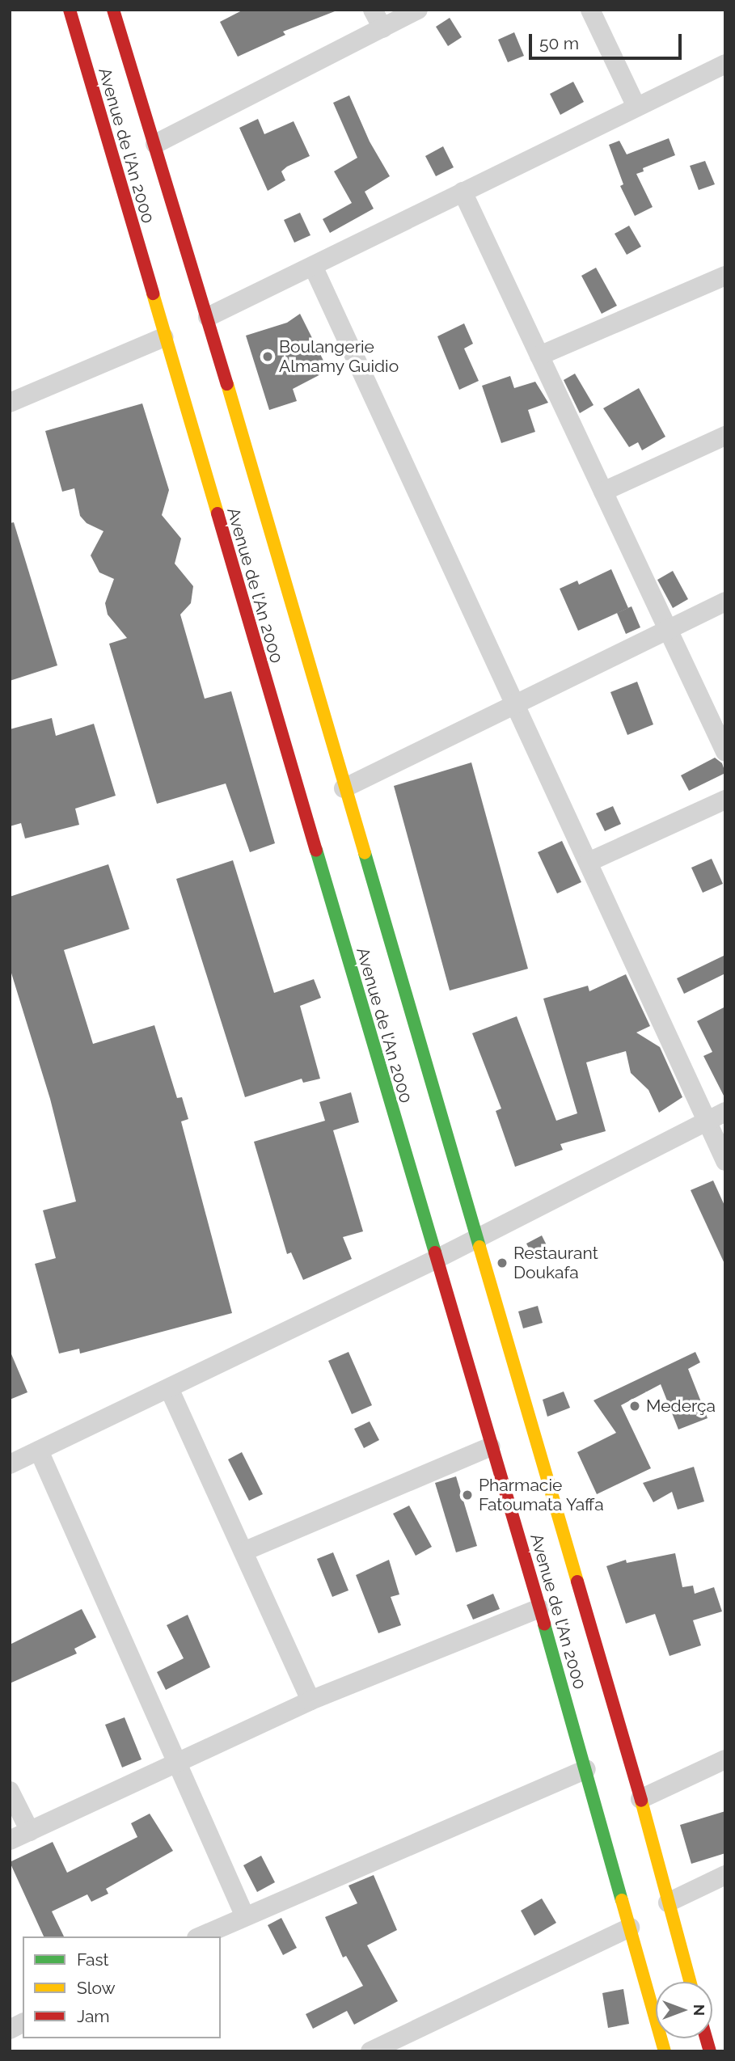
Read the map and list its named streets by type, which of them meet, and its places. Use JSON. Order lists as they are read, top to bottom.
{
  "streets": {
    "main road": ["Avenue de l'An 2000"]
  },
  "places": [
    "Boulangerie Almamy Guidio",
    "Restaurant Doukafa",
    "Mederça",
    "Pharmacie Fatoumata Yaffa"
  ],
  "legend": ["Fast", "Slow", "Jam"],
  "scale_bar": "50 m",
  "north": "right"
}
